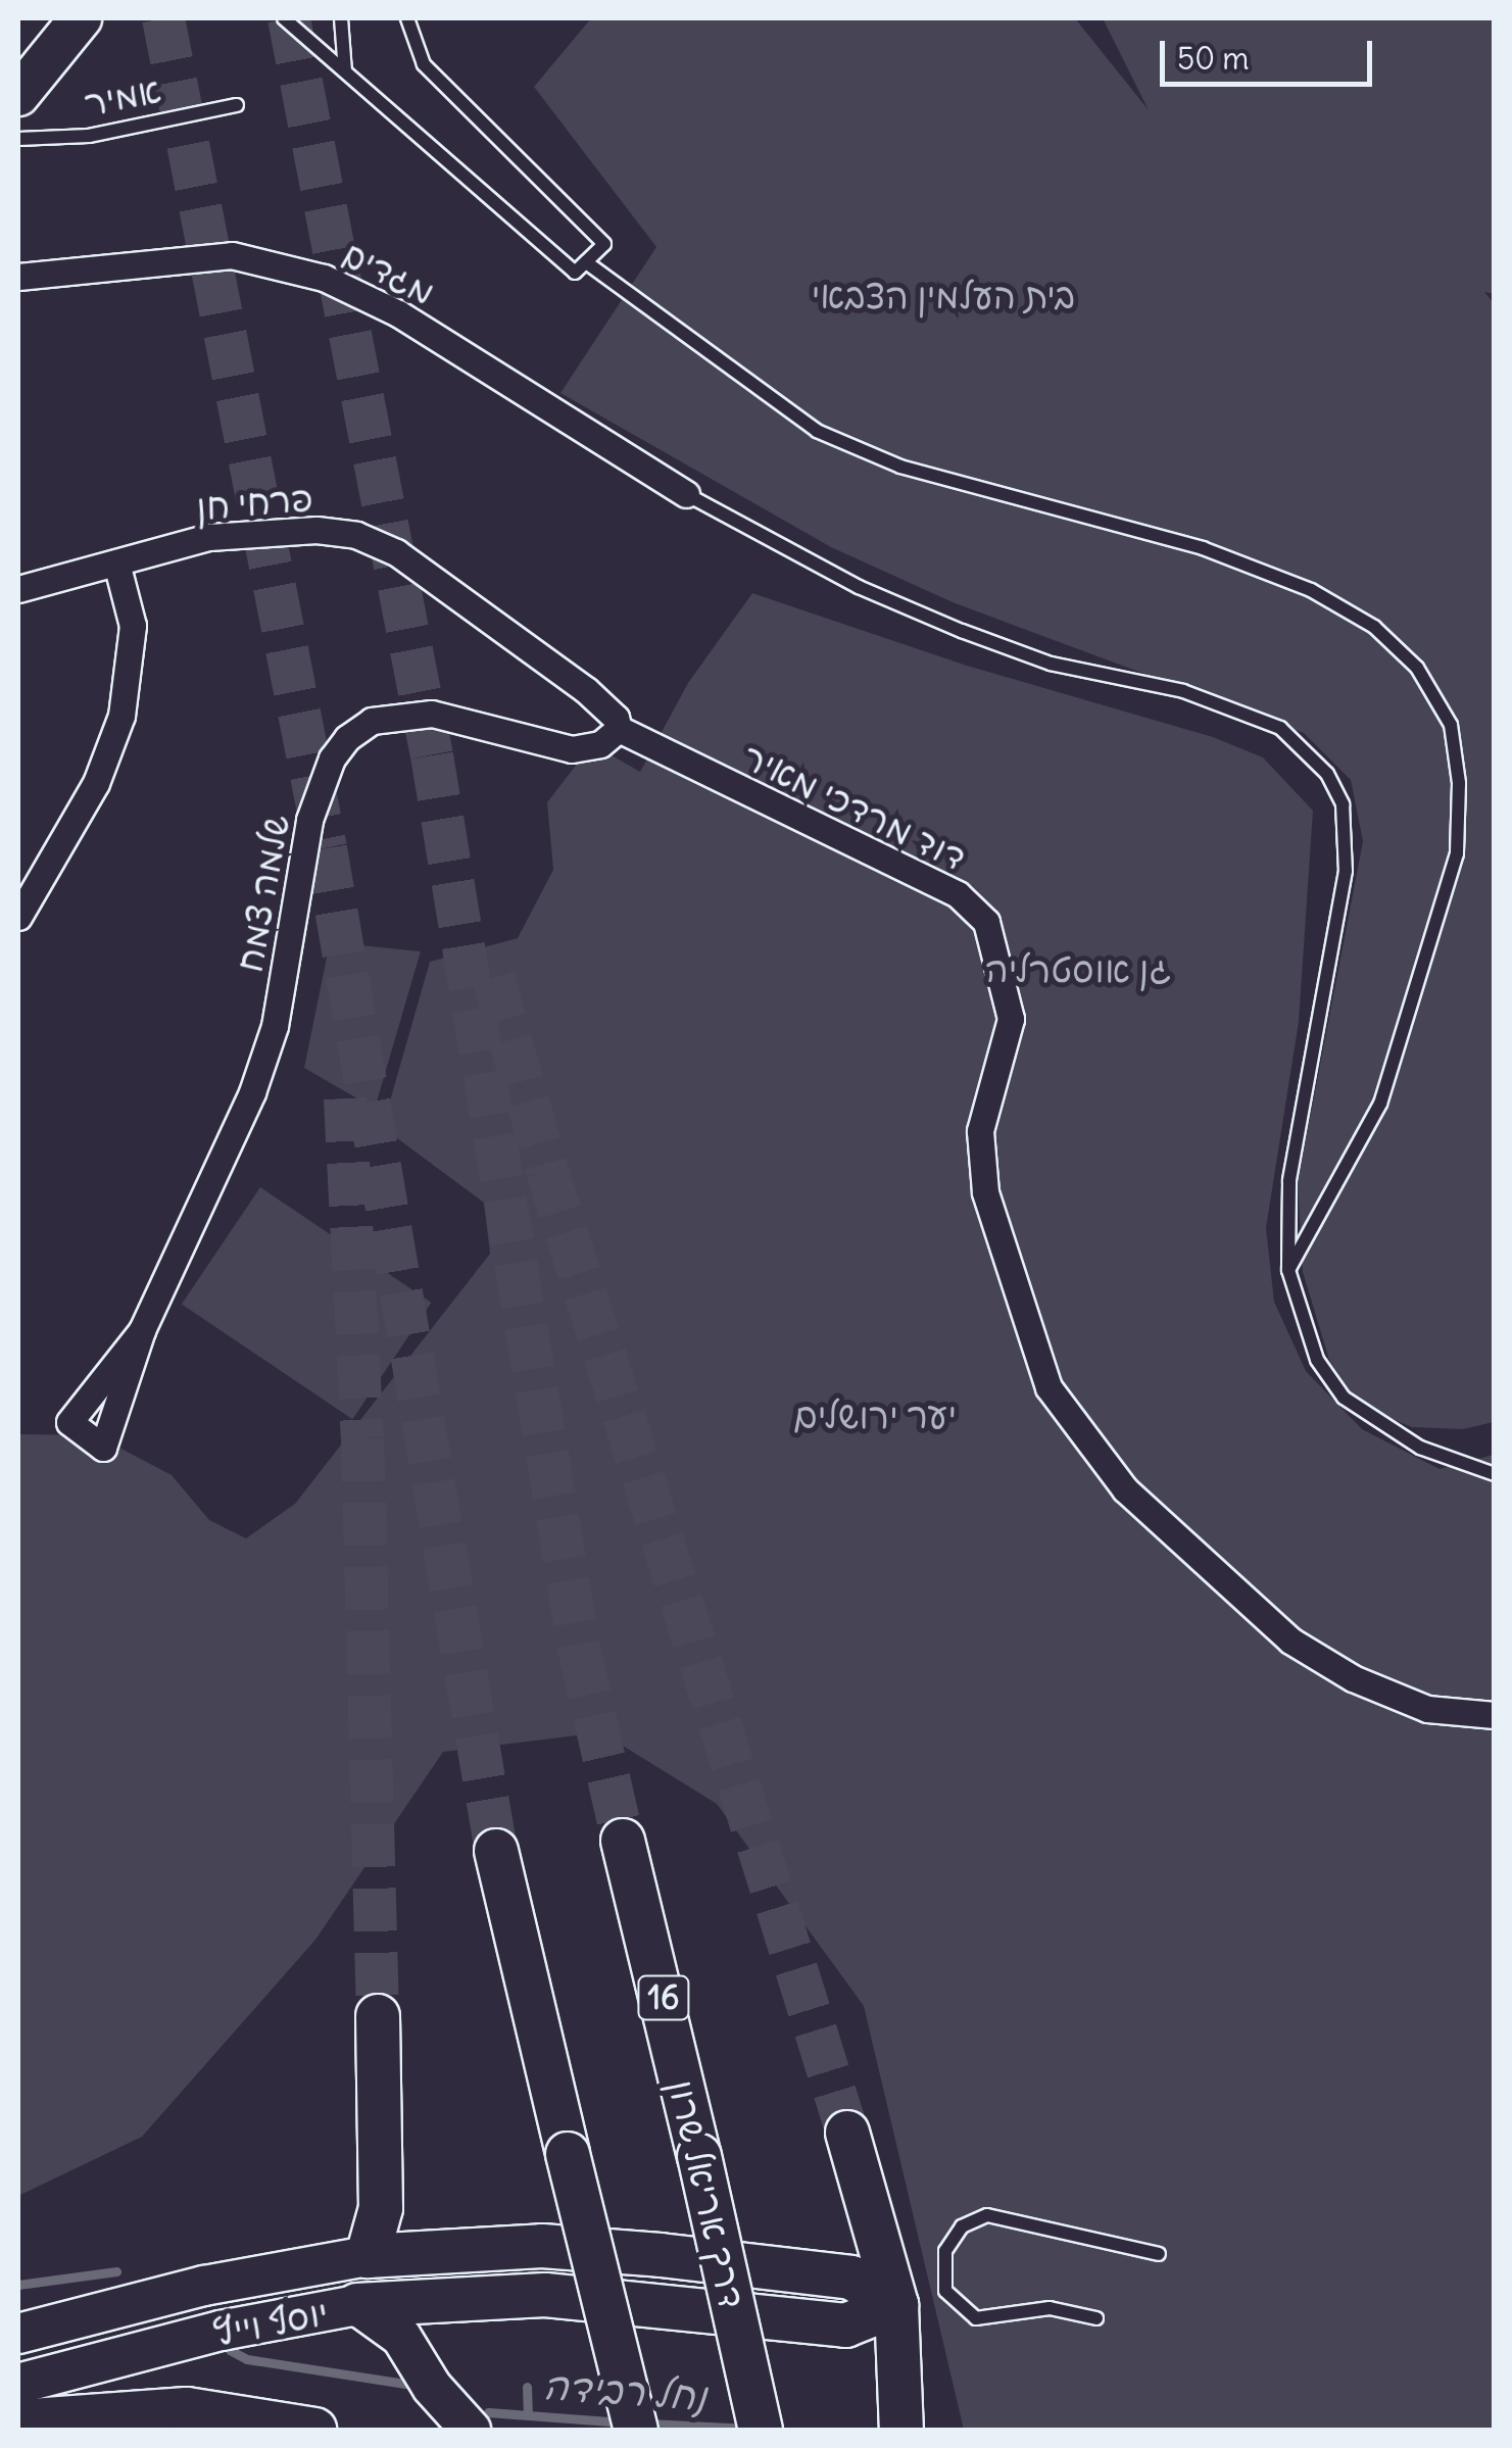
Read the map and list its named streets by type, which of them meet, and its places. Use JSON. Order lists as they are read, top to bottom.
{
  "streets": {
    "highway": ["16", "דרך אריאל שרון"],
    "main road": ["יוסף וייץ"],
    "street": [
      "מגדים",
      "פרחי חן",
      "דוד מרדכי מאיר",
      "שלמה צמח"
    ],
    "lane": ["אמיר"]
  },
  "crossings": [
    ["פרחי חן", "דוד מרדכי מאיר"],
    ["פרחי חן", "שלמה צמח"],
    ["דוד מרדכי מאיר", "שלמה צמח"]
  ],
  "water": ["נחל רבידה"],
  "parks": ["בית העלמין הצבאי", "גן אוסטרליה", "יער ירושלים"],
  "scale_bar": "50 m"
}
